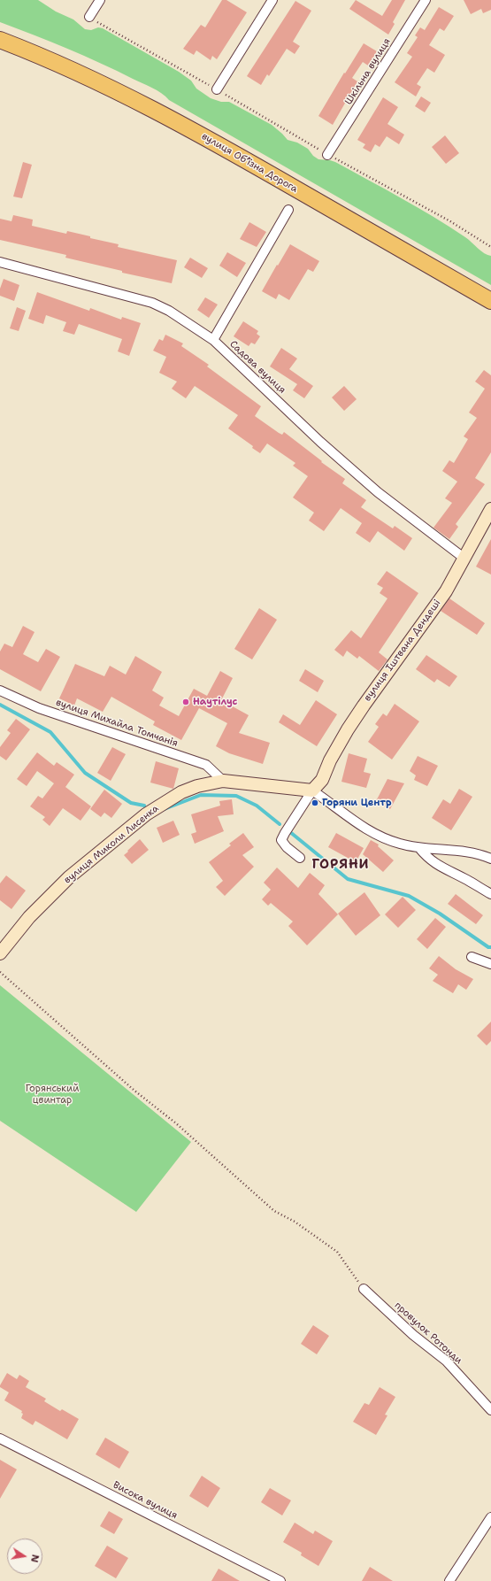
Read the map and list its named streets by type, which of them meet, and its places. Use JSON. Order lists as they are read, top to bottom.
{
  "streets": {
    "highway": ["вулиця Обʼїзна Дорога"],
    "street": [
      "Шкільна вулиця",
      "Садова вулиця",
      "вулиця Іштвана Дендеші",
      "вулиця Михайла Томчанія",
      "вулиця Миколи Лисенка",
      "провулок Ротонди",
      "Висока вулиця"
    ]
  },
  "crossings": [
    ["Садова вулиця", "вулиця Іштвана Дендеші"],
    ["вулиця Іштвана Дендеші", "вулиця Миколи Лисенка"],
    ["вулиця Михайла Томчанія", "вулиця Миколи Лисенка"]
  ],
  "districts": ["ГОРЯНИ"],
  "parks": ["Горянський цвинтар"],
  "places": ["Наутілус", "Горяни Центр"],
  "north": "right"
}
